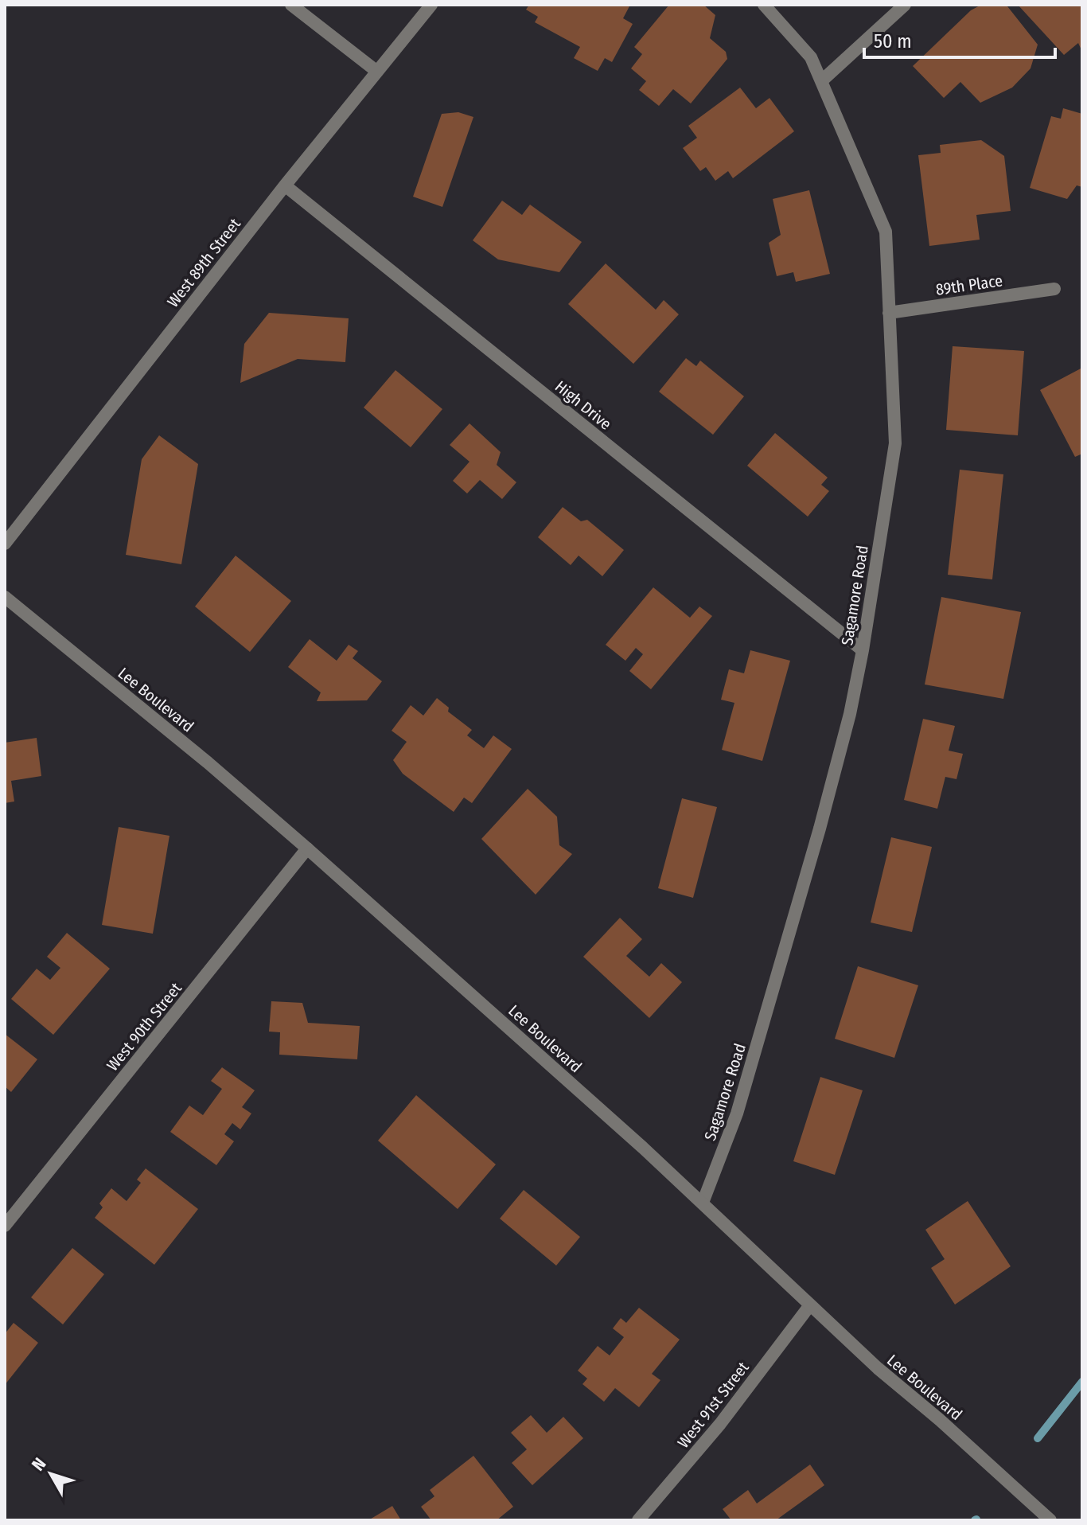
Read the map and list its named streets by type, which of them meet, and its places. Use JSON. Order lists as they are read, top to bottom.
{
  "streets": {
    "street": [
      "West 89th Street",
      "89th Place",
      "High Drive",
      "Sagamore Road",
      "Lee Boulevard",
      "West 90th Street",
      "West 91st Street"
    ]
  },
  "crossings": [
    ["West 89th Street", "High Drive"],
    ["89th Place", "Sagamore Road"],
    ["High Drive", "Sagamore Road"],
    ["Sagamore Road", "Lee Boulevard"],
    ["Lee Boulevard", "West 90th Street"],
    ["Lee Boulevard", "West 91st Street"]
  ],
  "scale_bar": "50 m",
  "north": "top left"
}
